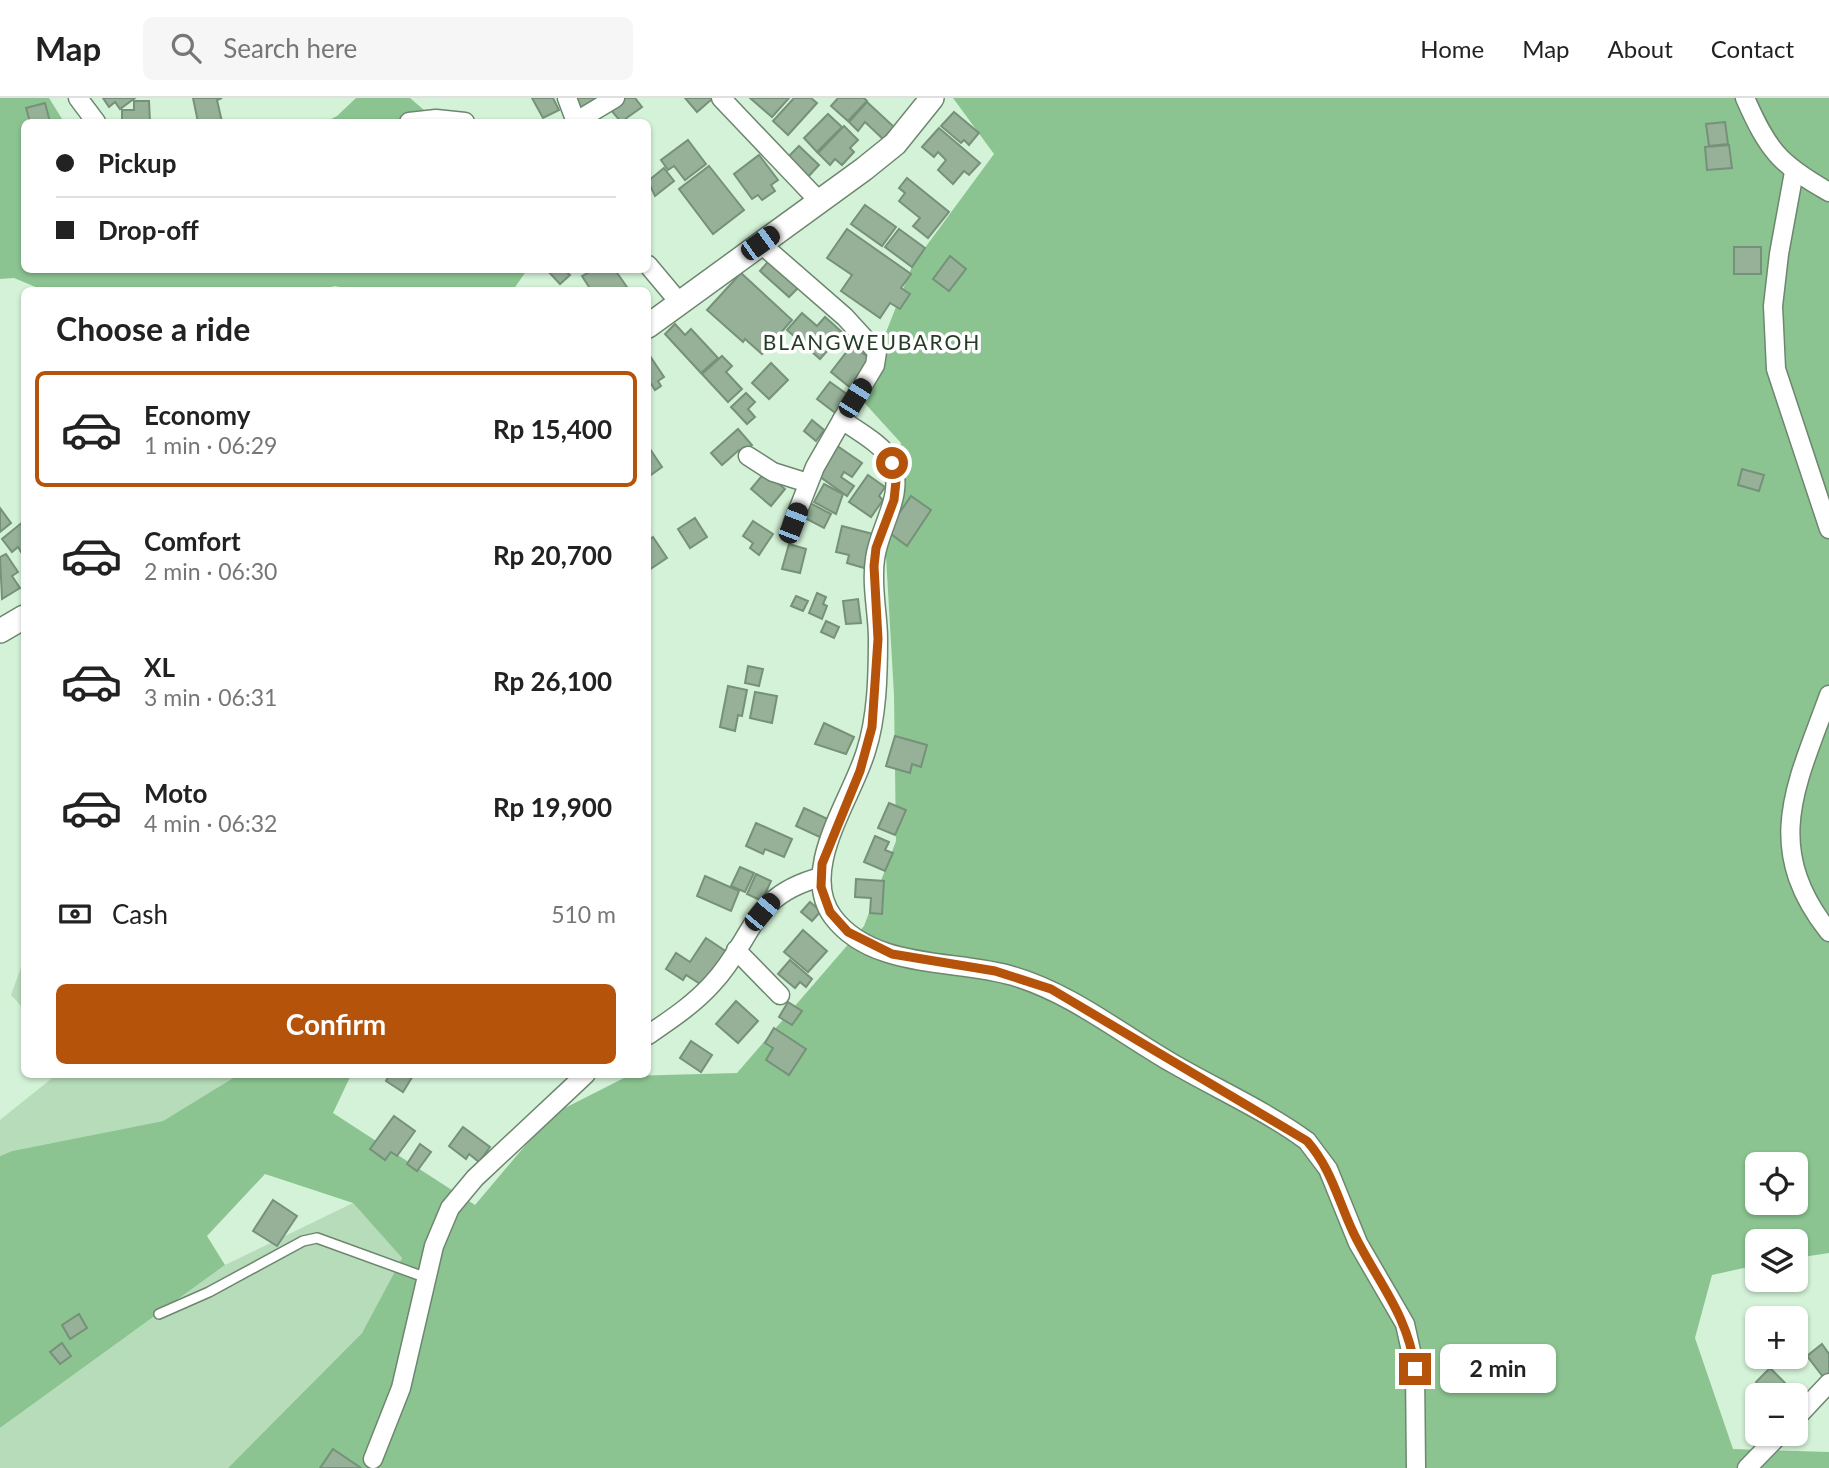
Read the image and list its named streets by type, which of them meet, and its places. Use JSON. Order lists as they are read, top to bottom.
{
  "districts": ["BLANGWEUBAROH"],
  "page": {
    "header": "Map",
    "search": "Search here",
    "nav": [
      "Home",
      "Map",
      "About",
      "Contact"
    ],
    "banner": ["Pickup", "Drop-off"],
    "heading": "Choose a ride",
    "list": [
      {
        "name": "Economy",
        "note": "1 min · 06:29",
        "value": "Rp 15,400"
      },
      {
        "name": "Comfort",
        "note": "2 min · 06:30",
        "value": "Rp 20,700"
      },
      {
        "name": "XL",
        "note": "3 min · 06:31",
        "value": "Rp 26,100"
      },
      {
        "name": "Moto",
        "note": "4 min · 06:32",
        "value": "Rp 19,900"
      }
    ],
    "pay": ["Cash", "510 m"],
    "buttons": "Confirm",
    "map_buttons": ["+", "−"],
    "bubble": "2 min"
  }
}
